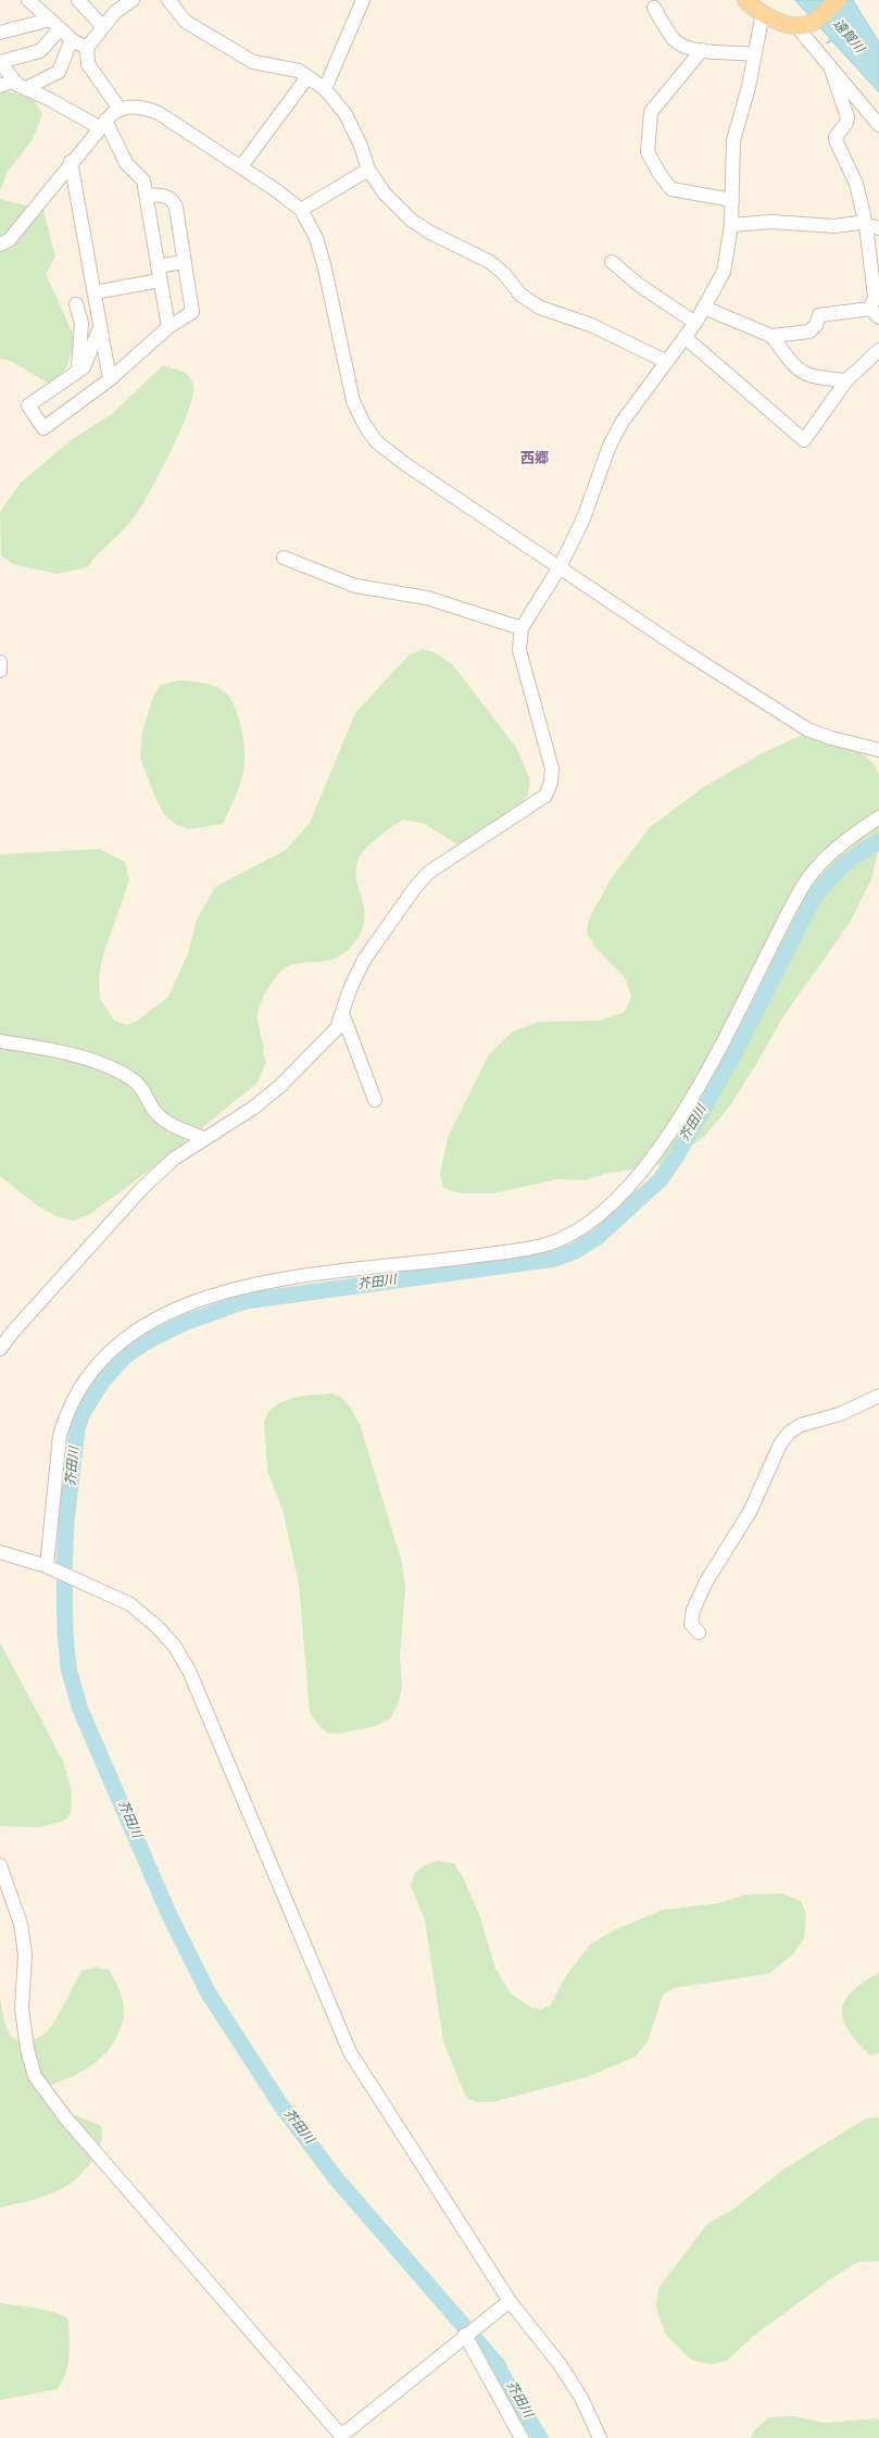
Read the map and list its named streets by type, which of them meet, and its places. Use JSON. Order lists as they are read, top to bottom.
{
  "districts": ["西郷"],
  "water": ["遠賀川", "芥田川"]
}
